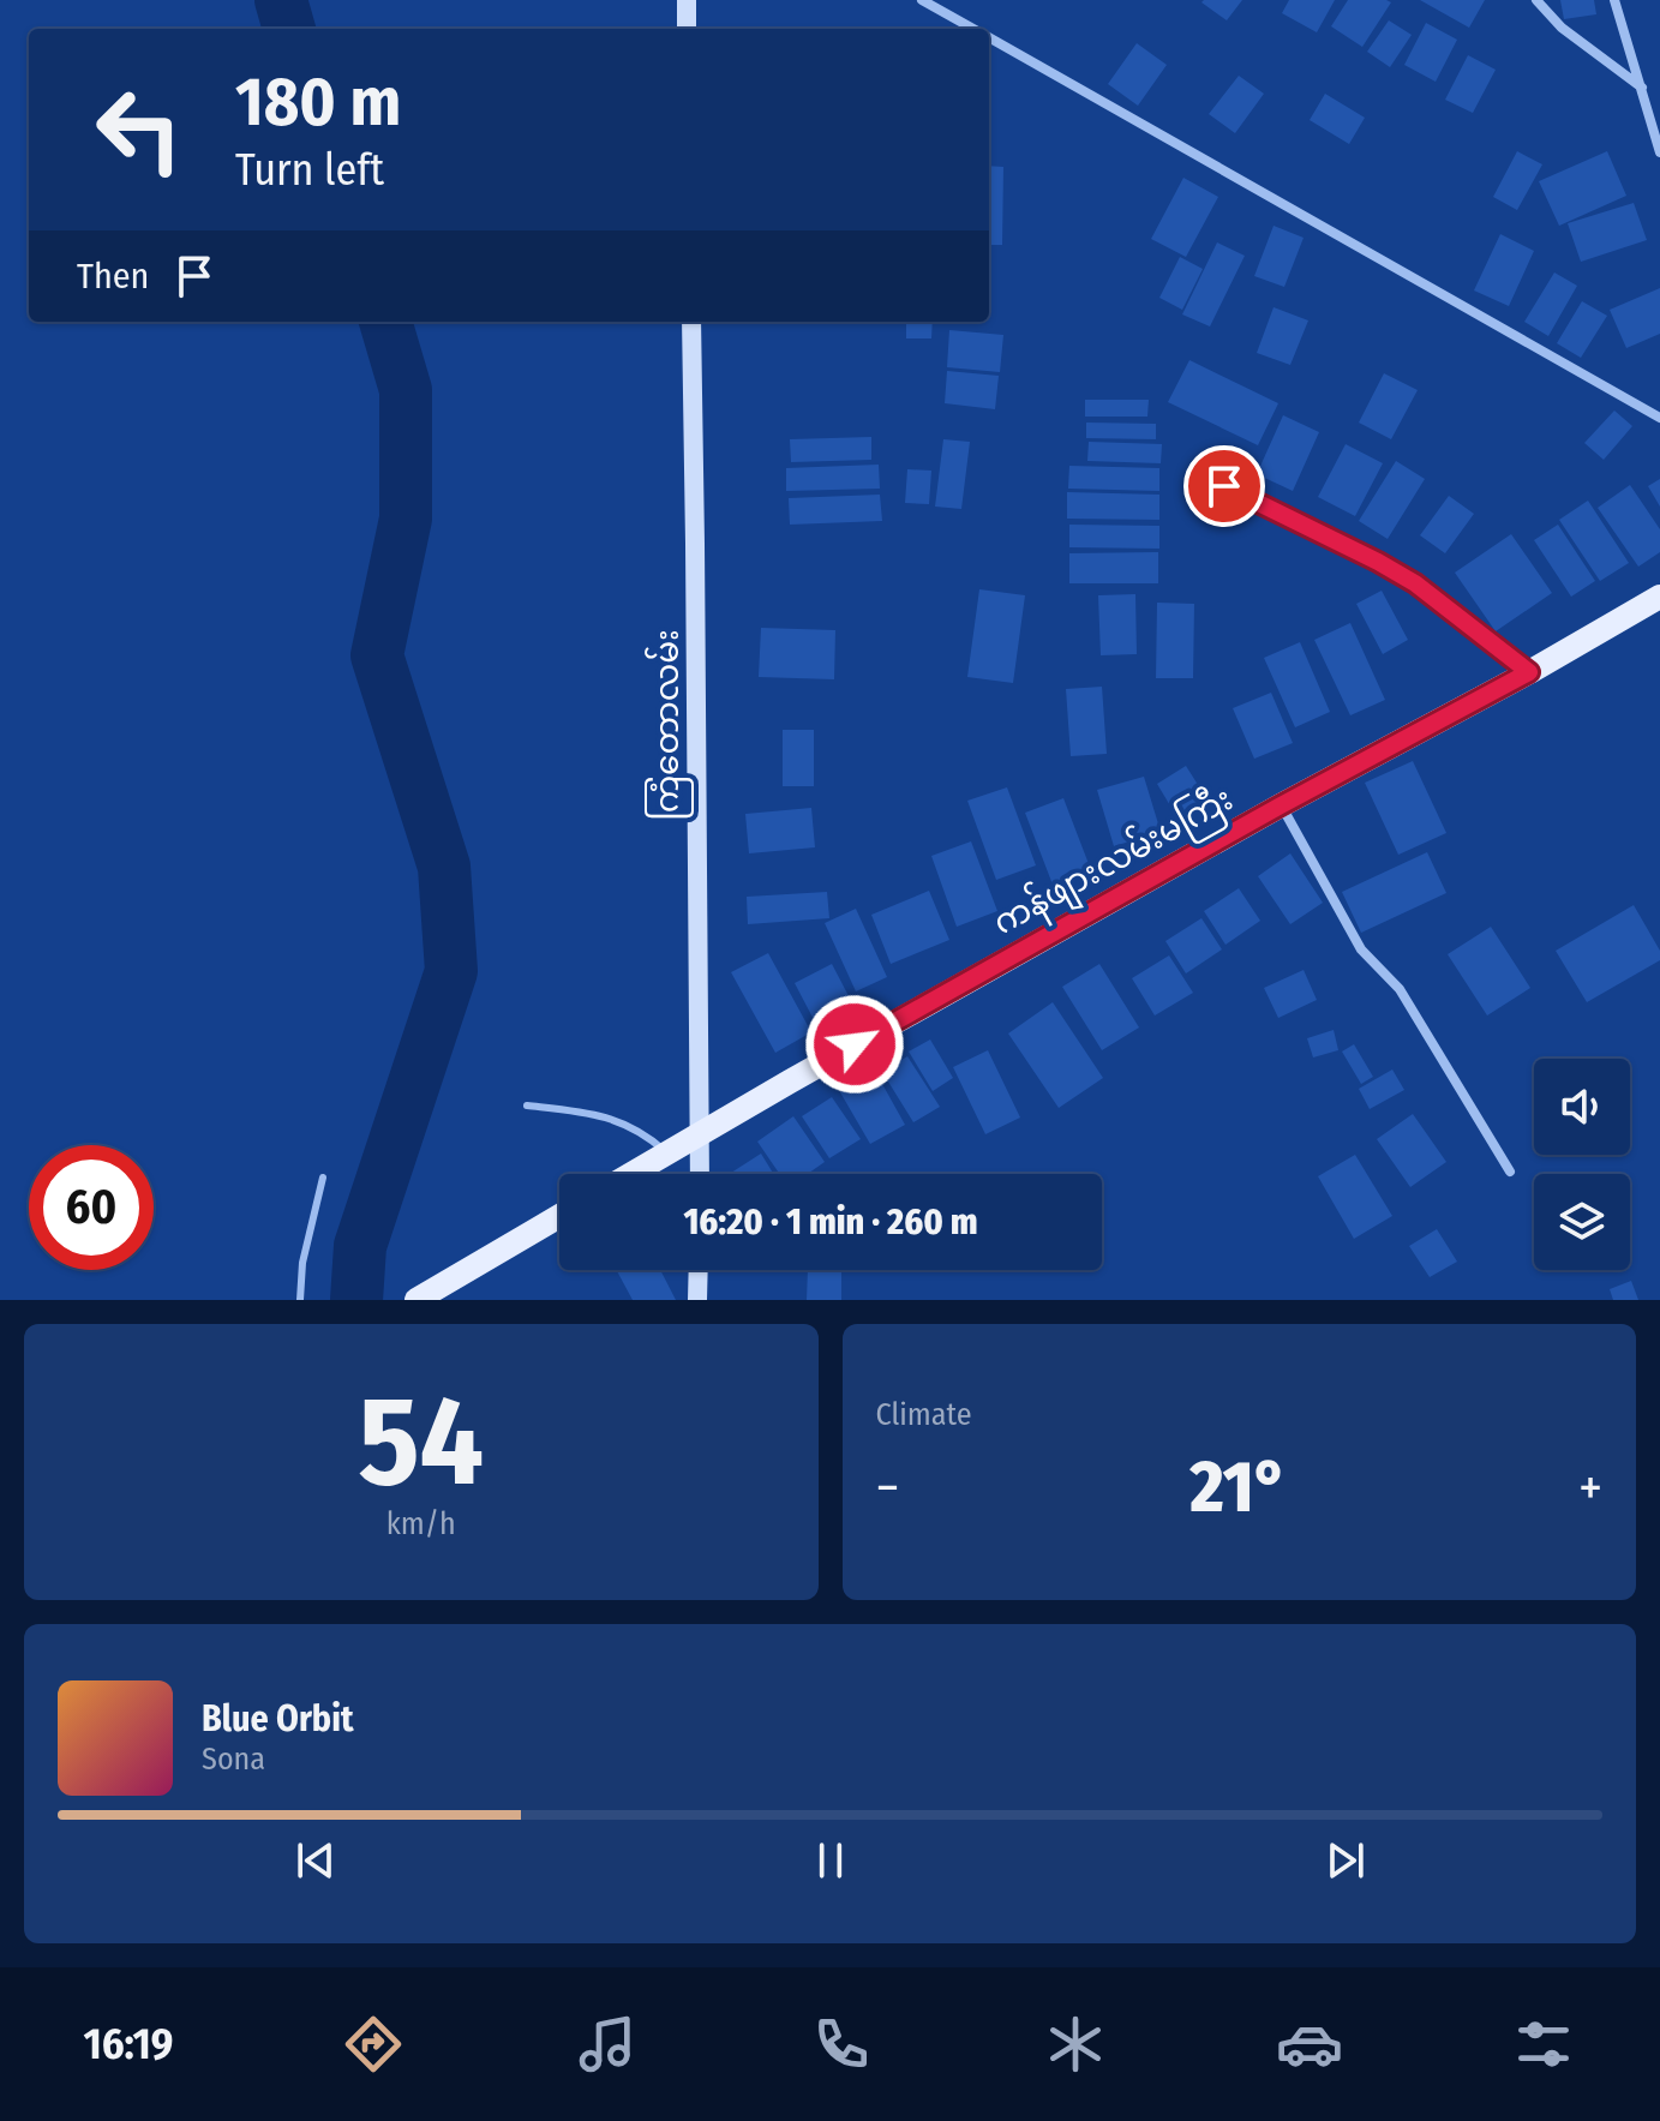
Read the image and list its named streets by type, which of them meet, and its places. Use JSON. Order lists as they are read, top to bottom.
{
  "streets": {
    "main road": ["ကန်ဖျားလမ်းမကြီး"],
    "street": ["ကြံတောလမ်း"]
  },
  "crossings": [
    ["ကြံတောလမ်း", "ကန်ဖျားလမ်းမကြီး"]
  ],
  "page": {
    "turn": ["180 m", "Turn left"],
    "then": "Then",
    "limit": "60",
    "trip": "16:20 · 1 min · 260 m",
    "tile": [
      ["54", "km/h"],
      "Climate"
    ],
    "heat": ["−", "21°", "+"],
    "song": ["Blue Orbit", "Sona"],
    "tabs": "16:19"
  }
}
